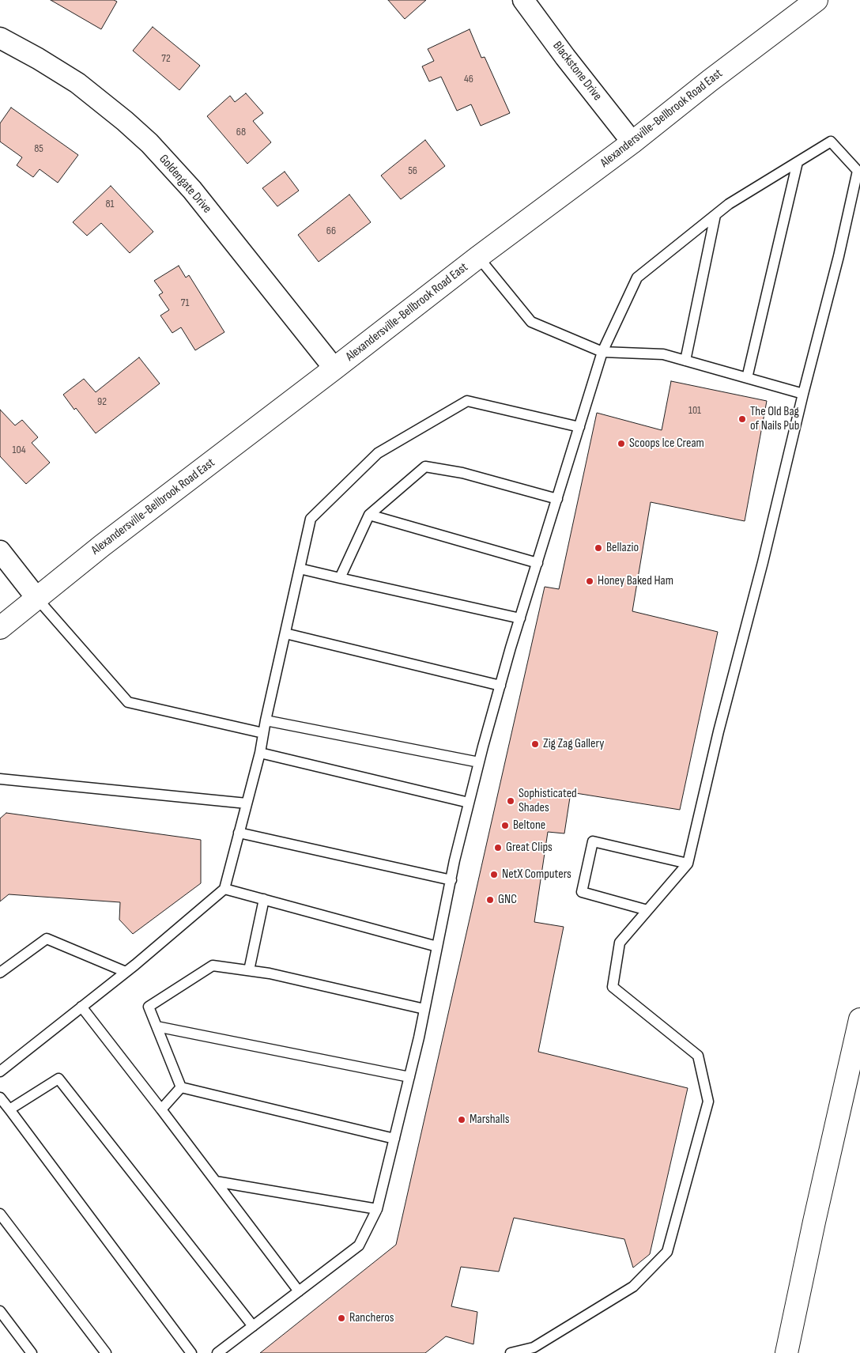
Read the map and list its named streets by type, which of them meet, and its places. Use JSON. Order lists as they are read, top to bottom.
{
  "streets": {
    "main road": ["Alexandersville-Bellbrook Road East"],
    "street": ["Blackstone Drive", "Goldengate Drive"]
  },
  "crossings": [
    ["Blackstone Drive", "Alexandersville-Bellbrook Road East"],
    ["Alexandersville-Bellbrook Road East", "Goldengate Drive"]
  ],
  "places": [
    "The Old Bag of Nails Pub",
    "Scoops Ice Cream",
    "Bellazio",
    "Honey Baked Ham",
    "Zig Zag Gallery",
    "Sophisticated Shades",
    "Beltone",
    "Great Clips",
    "NetX Computers",
    "GNC",
    "Marshalls",
    "Rancheros"
  ],
  "house_numbers": [
    "72",
    "46",
    "68",
    "85",
    "56",
    "81",
    "66",
    "71",
    "92",
    "101",
    "104"
  ]
}
